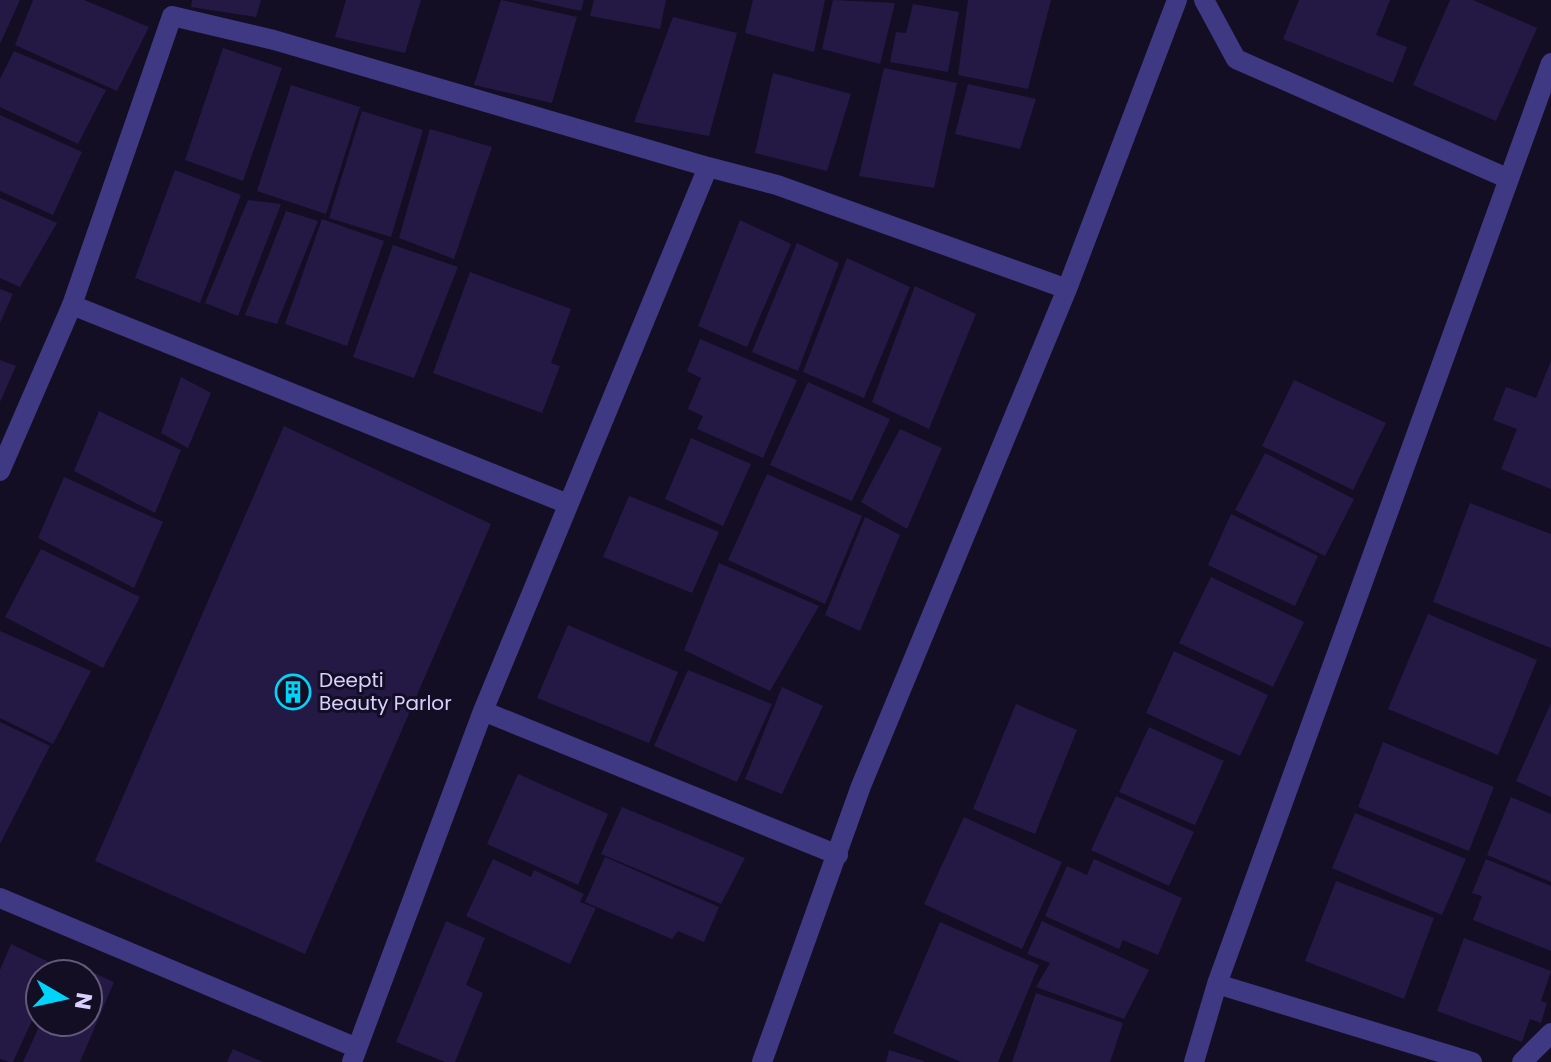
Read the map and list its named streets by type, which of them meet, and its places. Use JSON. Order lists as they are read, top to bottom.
{
  "places": {
    "building": ["Deepti Beauty Parlor"]
  },
  "north": "right"
}
